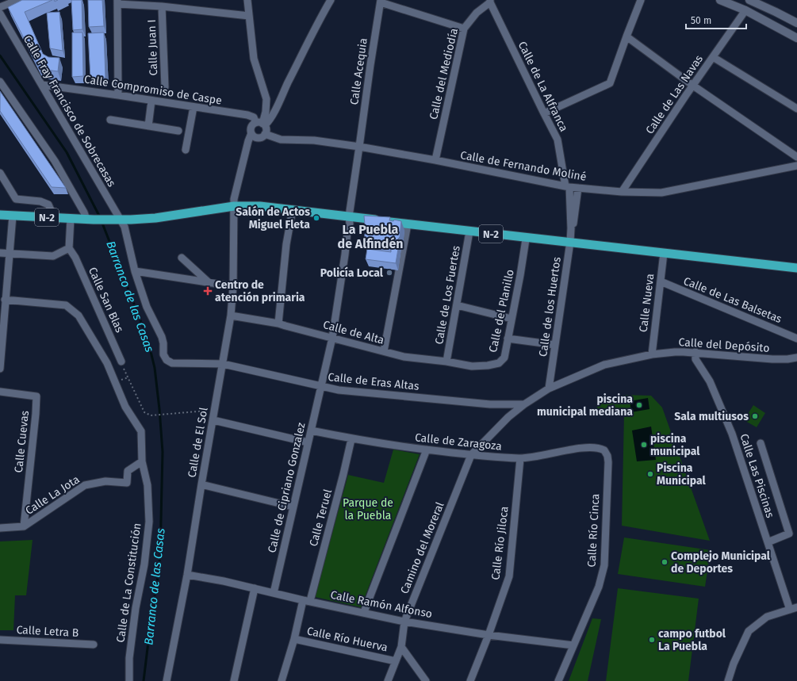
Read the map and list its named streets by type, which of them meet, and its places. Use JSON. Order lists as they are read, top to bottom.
{
  "streets": {
    "highway": ["N-2"],
    "street": [
      "Calle Juan I",
      "Calle Acequia",
      "Calle del Mediodía",
      "Calle de La Alfranca",
      "Calle Compromiso de Caspe",
      "Calle de Las Navas",
      "Calle Fray Francisco de Sobrecasas",
      "Calle de Fernando Moliné",
      "Calle de Los Fuertes",
      "Calle San Blas",
      "Calle de Las Balsetas",
      "Calle Nueva",
      "Calle de los Huertos",
      "Calle del Planillo",
      "Calle de Alta",
      "Calle del Depósito",
      "Calle de Eras Altas",
      "Calle Cuevas",
      "Calle de Zaragoza",
      "Calle de El Sol",
      "Calle Las Piscinas",
      "Calle de Cipriano Gonzalez",
      "Calle La Jota",
      "Calle Teruel",
      "Calle Río Cinca",
      "Calle Río Jiloca",
      "Camino del Moreral",
      "Calle de La Constitución",
      "Calle Ramón Alfonso",
      "Calle Letra B",
      "Calle Río Huerva"
    ]
  },
  "crossings": [
    ["Calle Acequia", "Calle de Fernando Moliné"],
    ["Calle Acequia", "N-2"],
    ["Calle Acequia", "Calle de Cipriano Gonzalez"],
    ["Calle del Mediodía", "Calle de La Alfranca"],
    ["Calle del Mediodía", "Calle de Fernando Moliné"],
    ["Calle de La Alfranca", "Calle de Fernando Moliné"],
    ["Calle de La Alfranca", "Calle de los Huertos"],
    ["Calle Compromiso de Caspe", "Calle Fray Francisco de Sobrecasas"],
    ["Calle Compromiso de Caspe", "Calle de Fernando Moliné"],
    ["Calle Compromiso de Caspe", "Calle de El Sol"],
    ["Calle de Las Navas", "Calle de Fernando Moliné"],
    ["Calle Fray Francisco de Sobrecasas", "N-2"],
    ["Calle Fray Francisco de Sobrecasas", "Calle de Eras Altas"],
    ["Calle de Fernando Moliné", "Calle de los Huertos"],
    ["Calle de Fernando Moliné", "Calle de El Sol"],
    ["N-2", "Calle de Los Fuertes"],
    ["N-2", "Calle Nueva"],
    ["N-2", "Calle de los Huertos"],
    ["N-2", "Calle del Planillo"],
    ["N-2", "Calle de El Sol"],
    ["N-2", "Calle de Cipriano Gonzalez"],
    ["Calle de Los Fuertes", "Calle de Alta"],
    ["Calle de Las Balsetas", "Calle Nueva"],
    ["Calle Nueva", "Calle del Depósito"],
    ["Calle de los Huertos", "Calle del Depósito"],
    ["Calle del Planillo", "Calle de Alta"],
    ["Calle de Alta", "Calle de El Sol"],
    ["Calle de Alta", "Calle de Cipriano Gonzalez"],
    ["Calle del Depósito", "Calle de Eras Altas"],
    ["Calle del Depósito", "Calle de Zaragoza"],
    ["Calle del Depósito", "Calle Las Piscinas"],
    ["Calle del Depósito", "Camino del Moreral"],
    ["Calle de Eras Altas", "Calle de El Sol"],
    ["Calle de Eras Altas", "Calle de Cipriano Gonzalez"],
    ["Calle Cuevas", "Calle La Jota"],
    ["Calle de Zaragoza", "Calle de Cipriano Gonzalez"],
    ["Calle de Zaragoza", "Calle Teruel"],
    ["Calle de Zaragoza", "Calle Río Cinca"],
    ["Calle de Zaragoza", "Calle Río Jiloca"],
    ["Calle de Zaragoza", "Camino del Moreral"],
    ["Calle de El Sol", "Calle Ramón Alfonso"],
    ["Calle de Cipriano Gonzalez", "Calle Ramón Alfonso"],
    ["Calle La Jota", "Calle de La Constitución"],
    ["Calle Teruel", "Calle Ramón Alfonso"],
    ["Calle Teruel", "Calle Río Huerva"],
    ["Calle Río Cinca", "Calle Ramón Alfonso"],
    ["Calle Río Jiloca", "Calle Ramón Alfonso"],
    ["Camino del Moreral", "Calle Ramón Alfonso"],
    ["Camino del Moreral", "Calle Río Huerva"]
  ],
  "districts": ["La Puebla de Alfindén"],
  "water": ["Barranco de las Casas"],
  "parks": ["Parque de la Puebla"],
  "places": {
    "other": [
      "Salón de Actos Miguel Fleta",
      "Policía Local",
      "piscina municipal mediana",
      "Sala multiusos",
      "piscina municipal",
      "Piscina Municipal",
      "Complejo Municipal de Deportes",
      "campo futbol La Puebla"
    ],
    "health": ["Centro de atención primaria"]
  },
  "scale_bar": "50 m"
}
